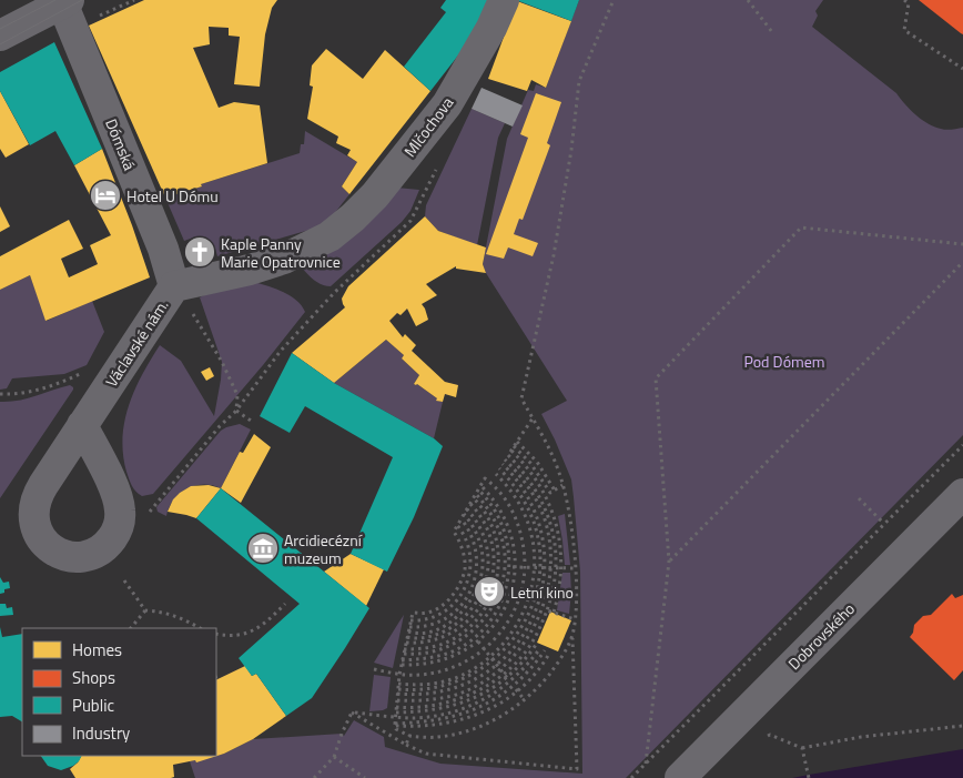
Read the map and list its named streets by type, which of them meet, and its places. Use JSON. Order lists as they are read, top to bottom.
{
  "streets": {
    "main road": ["Dobrovského"],
    "street": ["Mlčochova", "Dómská", "Václavské nám."]
  },
  "crossings": [
    ["Mlčochova", "Václavské nám."],
    ["Dómská", "Václavské nám."]
  ],
  "parks": ["Pod Dómem"],
  "places": {
    "hotel": ["Hotel U Dómu"],
    "church": ["Kaple Panny Marie Opatrovnice"],
    "museum": ["Arcidiecézní muzeum"],
    "theatre": ["Letní kino"]
  },
  "legend": [
    "Homes",
    "Shops",
    "Public",
    "Industry"
  ]
}
